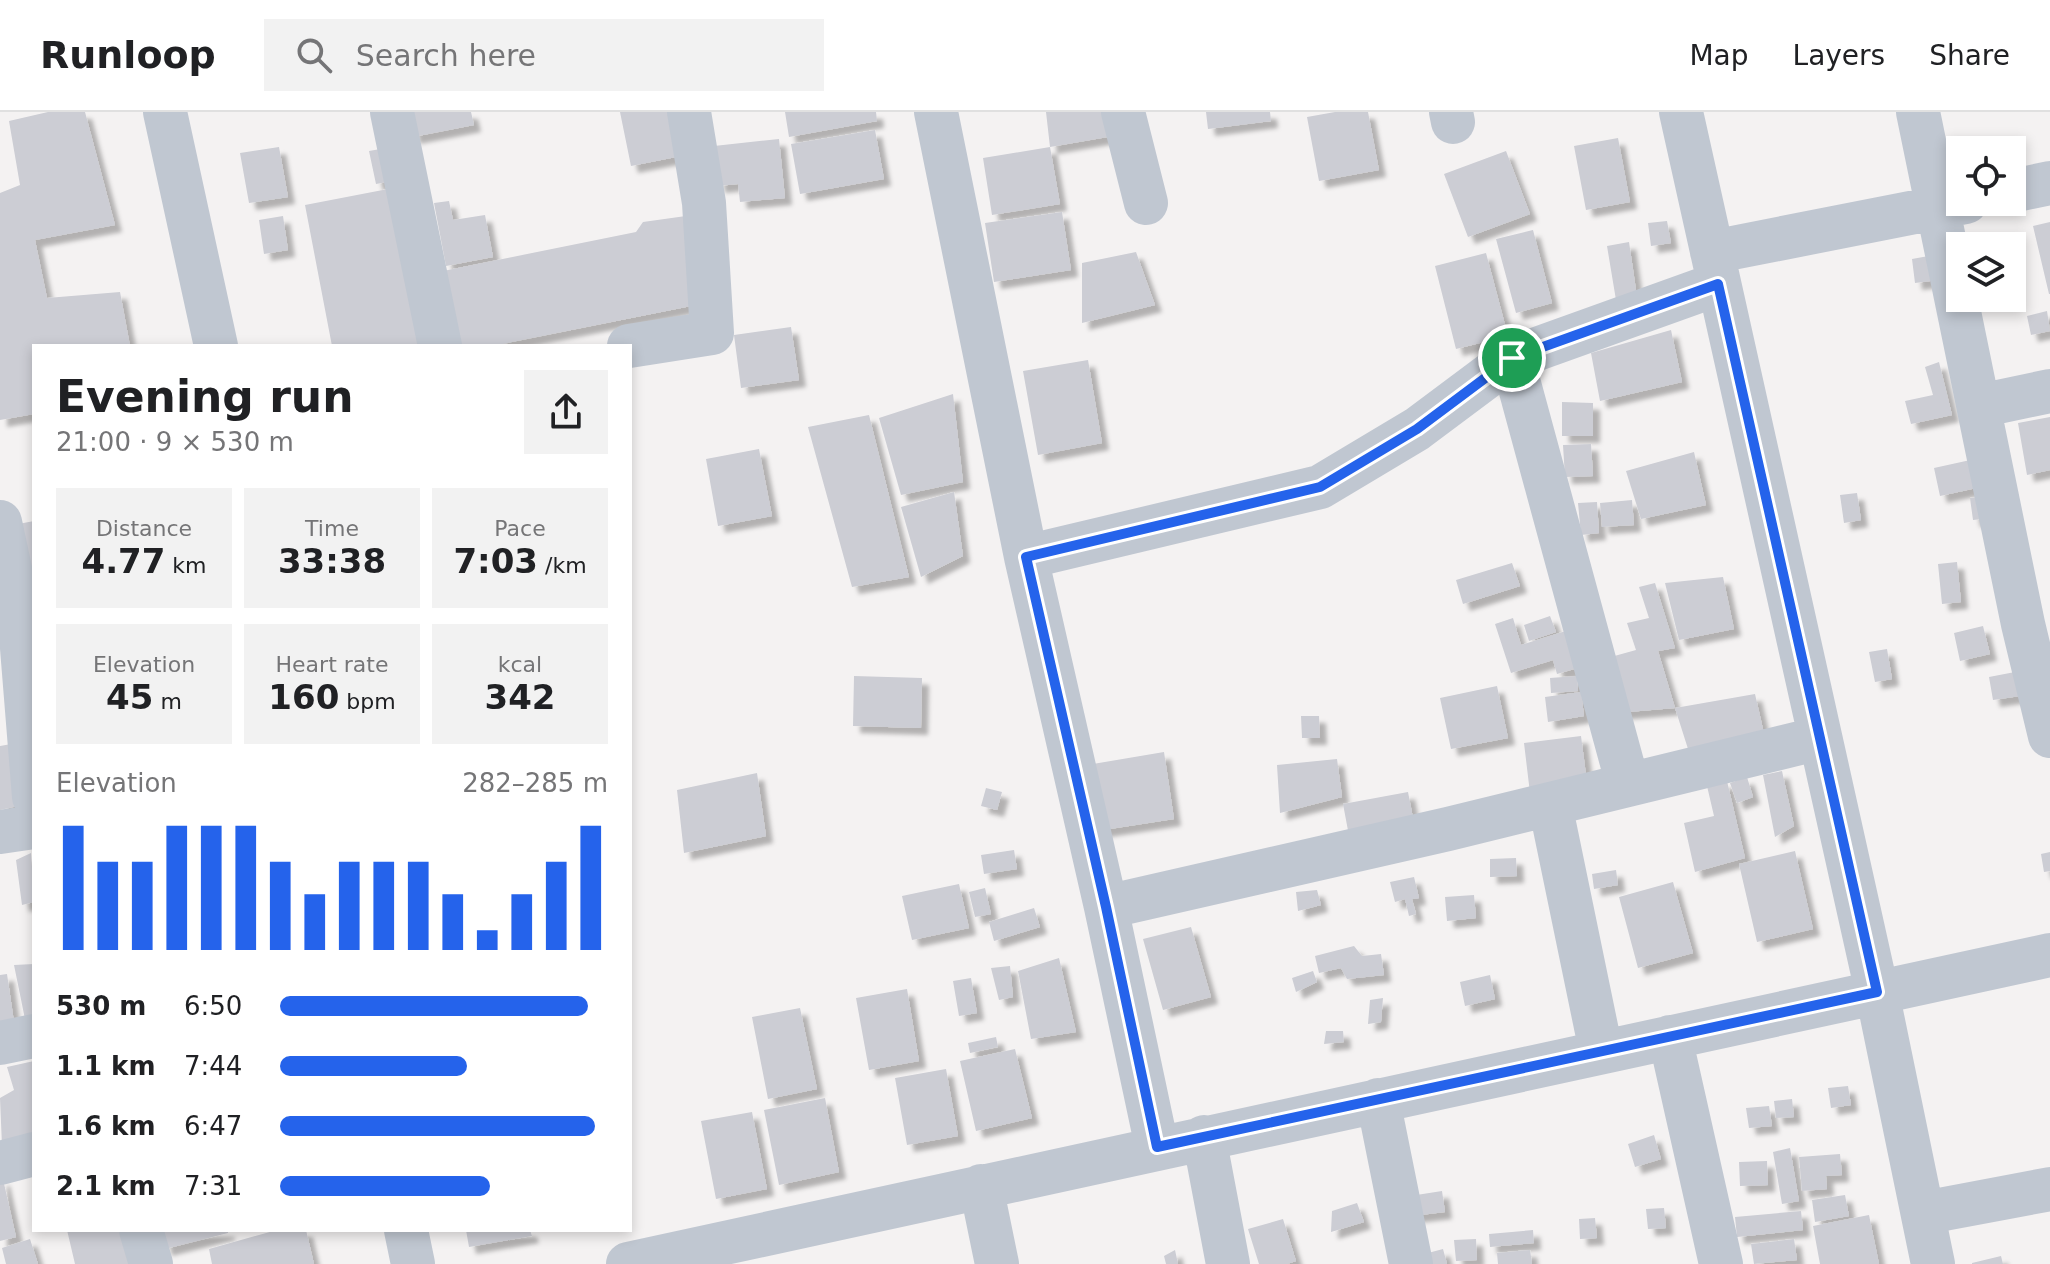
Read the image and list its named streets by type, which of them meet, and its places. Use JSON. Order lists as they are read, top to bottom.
{
  "page": {
    "header": "Runloop",
    "search": "Search here",
    "nav": ["Map", "Layers", "Share"],
    "heading": ["Evening run", "21:00 · 9 × 530 m"],
    "stats": [
      ["Distance", "4.77 km"],
      ["Time", "33:38"],
      ["Pace", "7:03 /km"],
      ["Elevation", "45 m"],
      ["Heart rate", "160 bpm"],
      ["kcal", "342"]
    ],
    "chart": ["Elevation", "282–285 m"],
    "list": [
      {
        "name": "530 m",
        "note": "6:50"
      },
      {
        "name": "1.1 km",
        "note": "7:44"
      },
      {
        "name": "1.6 km",
        "note": "6:47"
      },
      {
        "name": "2.1 km",
        "note": "7:31"
      }
    ]
  }
}
